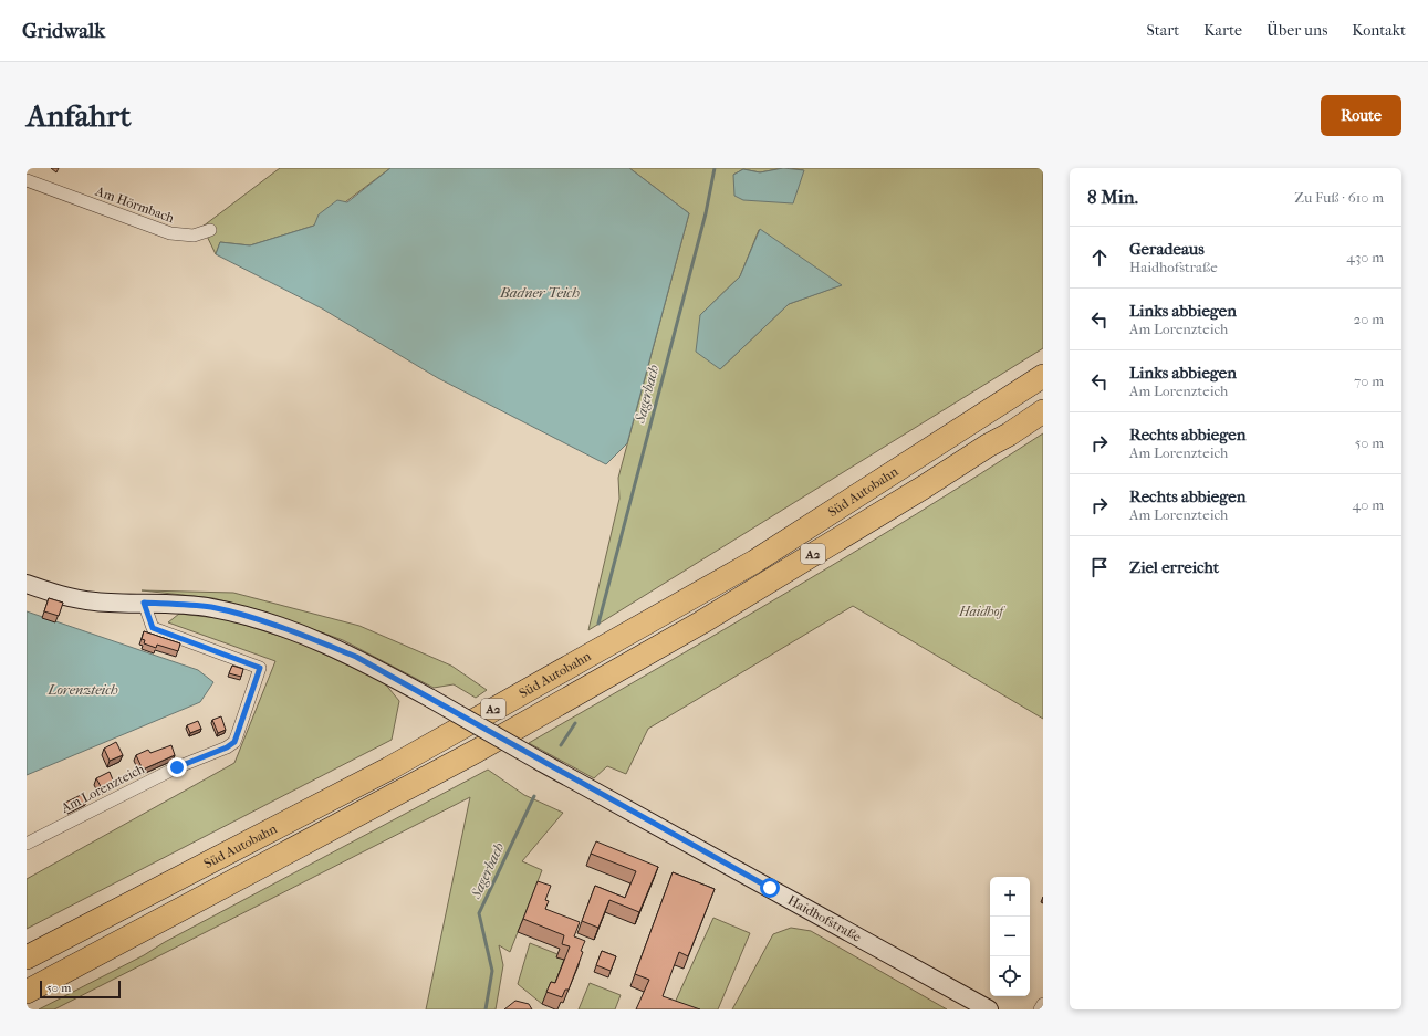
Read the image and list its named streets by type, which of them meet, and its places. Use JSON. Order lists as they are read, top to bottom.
{
  "streets": {
    "highway": ["Süd Autobahn", "A2"],
    "street": ["Am Hörmbach", "Am Lorenzteich", "Haidhofstraße"]
  },
  "crossings": [
    ["Am Lorenzteich", "Haidhofstraße"]
  ],
  "water": ["Badner Teich", "Sagerbach", "Lorenzteich"],
  "parks": ["Haidhof"],
  "scale_bar": "50 m",
  "page": {
    "header": "Gridwalk",
    "nav": [
      "Start",
      "Karte",
      "Über uns",
      "Kontakt"
    ],
    "buttons": "Route",
    "title": "Anfahrt",
    "heading": ["8 Min.", "Zu Fuß · 610 m"],
    "list": [
      ["Geradeaus", "Haidhofstraße", "430 m"],
      ["Links abbiegen", "Am Lorenzteich", "20 m"],
      ["Links abbiegen", "Am Lorenzteich", "70 m"],
      ["Rechts abbiegen", "Am Lorenzteich", "50 m"],
      ["Rechts abbiegen", "Am Lorenzteich", "40 m"],
      "Ziel erreicht"
    ],
    "map_buttons": ["+", "−"],
    "scale": "50 m"
  }
}
